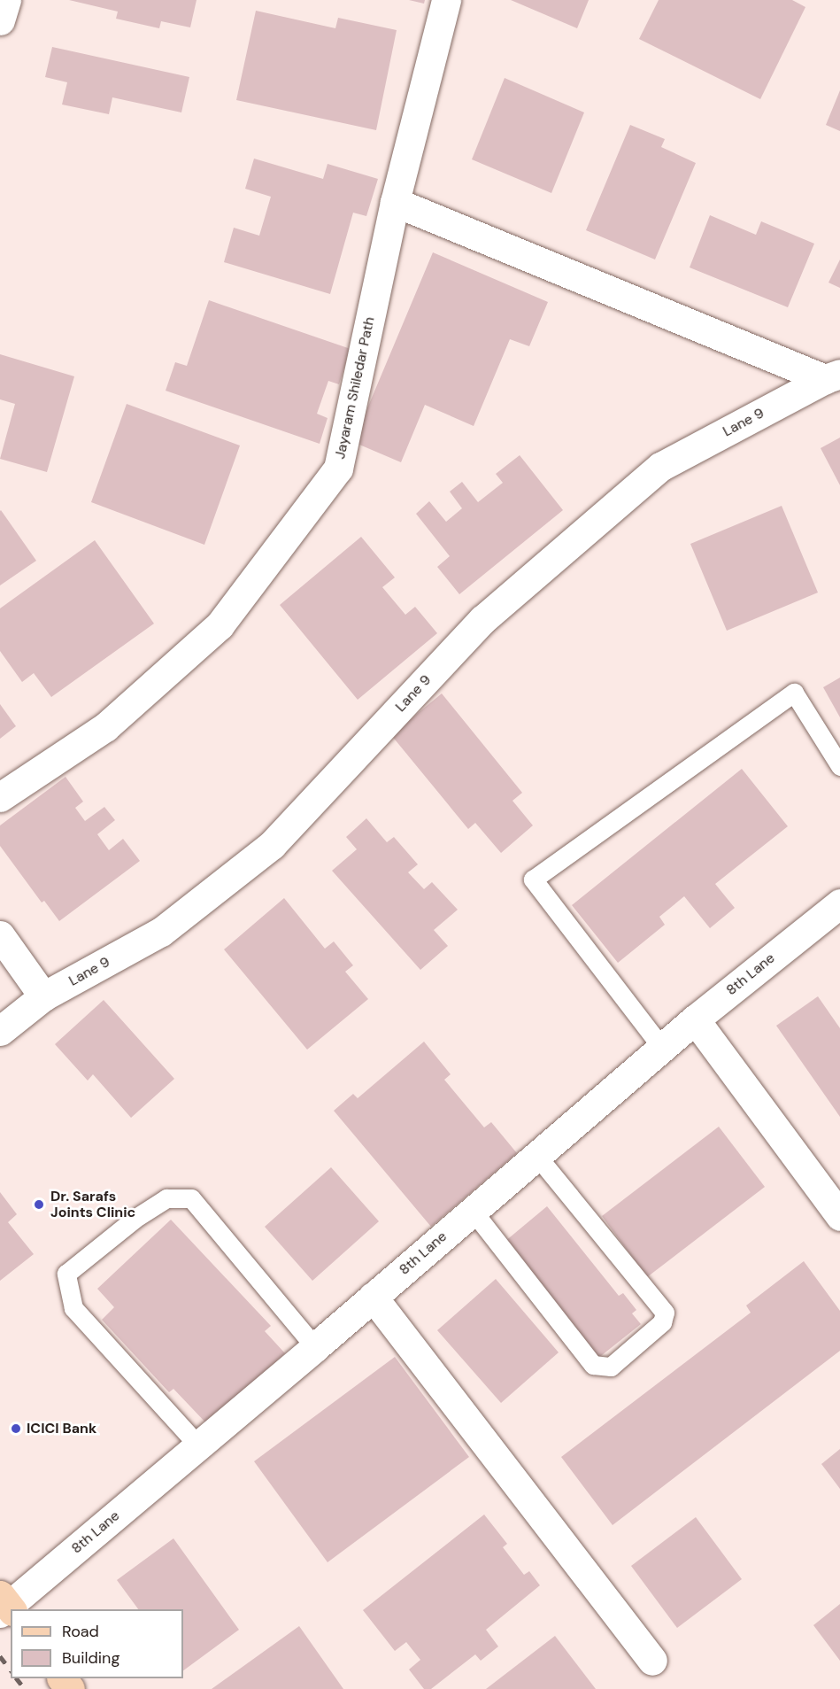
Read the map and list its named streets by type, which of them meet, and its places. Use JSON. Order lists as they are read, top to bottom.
{
  "streets": {
    "street": ["Jayaram Shiledar Path", "Lane 9", "8th Lane"]
  },
  "places": ["Dr. Sarafs Joints Clinic", "ICICI Bank"],
  "legend": ["Road", "Building"]
}
